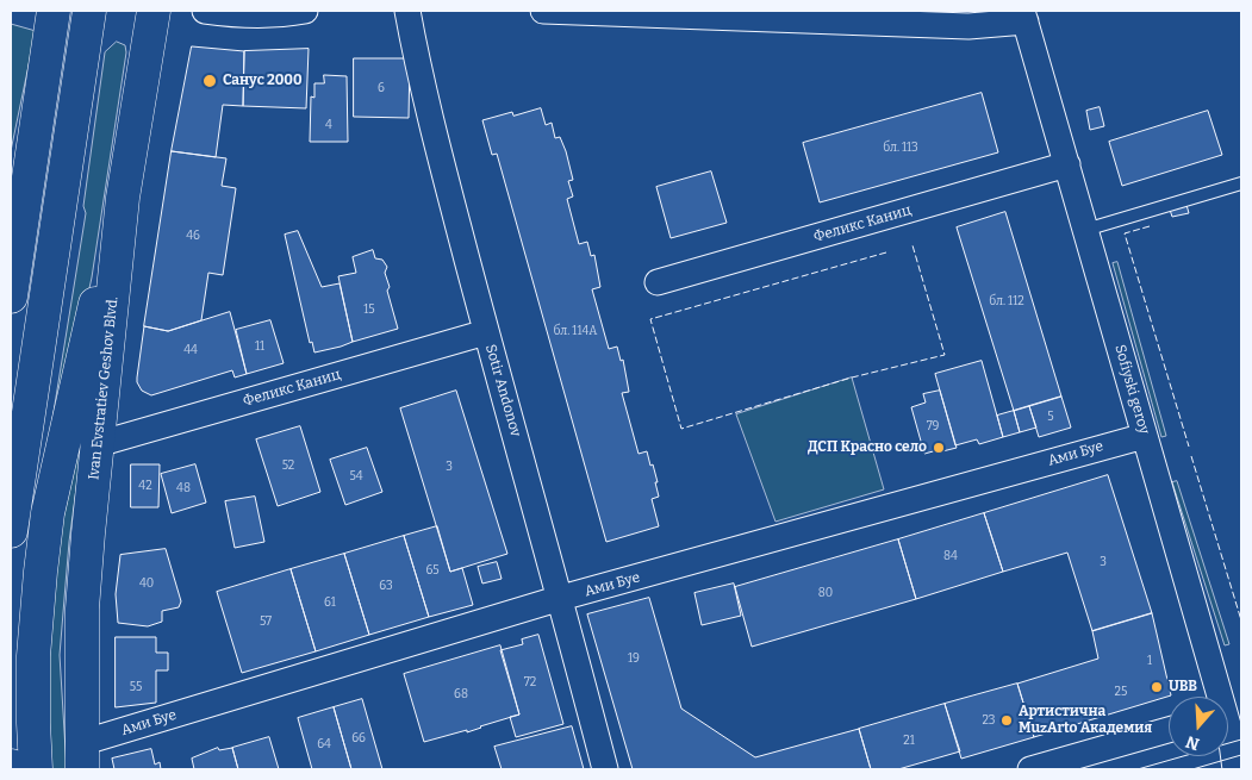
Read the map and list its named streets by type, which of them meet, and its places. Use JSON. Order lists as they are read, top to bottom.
{
  "streets": {
    "main road": ["Ivan Evstratiev Geshov Blvd."],
    "street": [
      "Феликс Каниц",
      "Sofiyski geroy",
      "Sotir Andonov",
      "Ами Буе"
    ]
  },
  "crossings": [
    ["Феликс Каниц", "Ivan Evstratiev Geshov Blvd."],
    ["Феликс Каниц", "Sofiyski geroy"],
    ["Феликс Каниц", "Sotir Andonov"],
    ["Ivan Evstratiev Geshov Blvd.", "Ами Буе"],
    ["Sofiyski geroy", "Ами Буе"],
    ["Sotir Andonov", "Ами Буе"]
  ],
  "places": [
    "Санус 2000",
    "ДСП Красно село",
    "UBB",
    "Артистична MuzArto Академия"
  ],
  "house_numbers": [
    "6",
    "4",
    "бл. 113",
    "46",
    "бл. 112",
    "15",
    "бл. 114А",
    "11",
    "44",
    "5",
    "79",
    "52",
    "3",
    "54",
    "42",
    "48",
    "84",
    "3",
    "65",
    "40",
    "63",
    "80",
    "61",
    "57",
    "19",
    "1",
    "72",
    "55",
    "25",
    "68",
    "23",
    "66",
    "21",
    "64"
  ],
  "north": "bottom"
}
